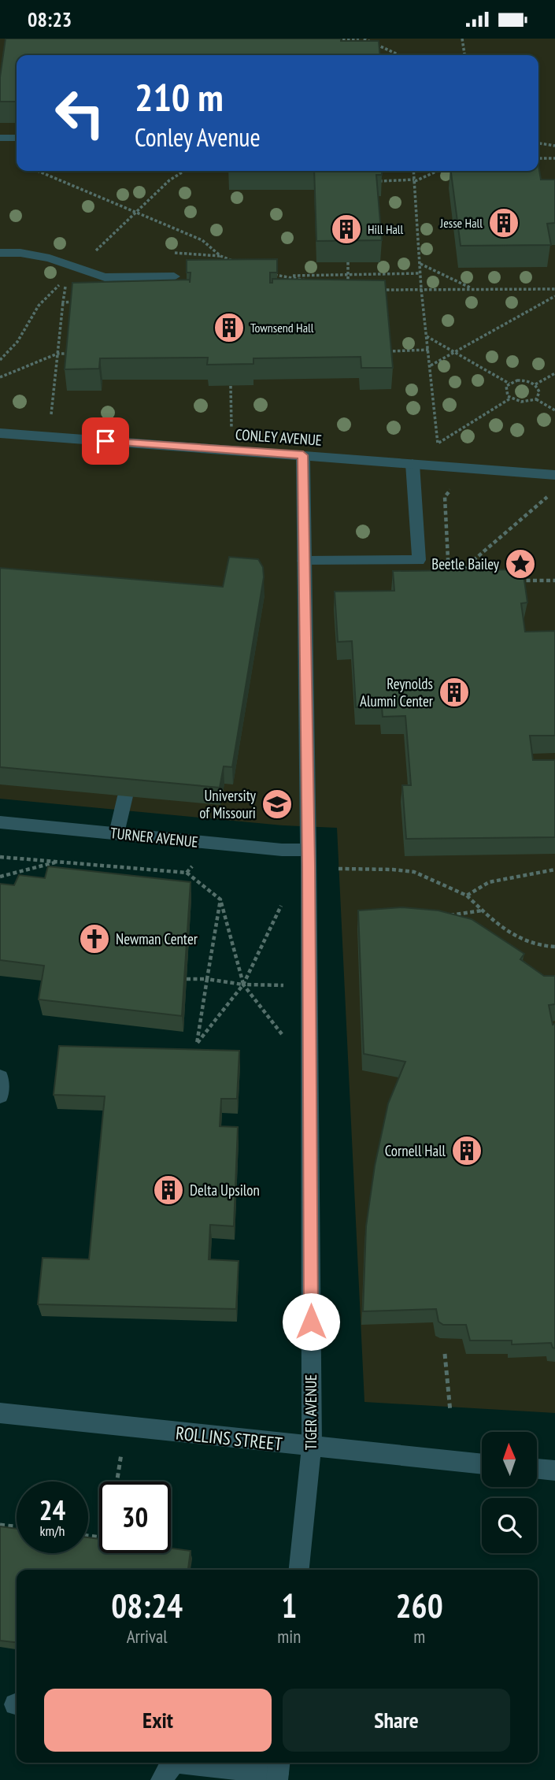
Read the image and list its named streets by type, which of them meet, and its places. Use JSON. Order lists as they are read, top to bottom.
{
  "streets": {
    "street": [
      "CONLEY AVENUE",
      "TURNER AVENUE",
      "TIGER AVENUE",
      "ROLLINS STREET"
    ]
  },
  "crossings": [
    ["CONLEY AVENUE", "TIGER AVENUE"],
    ["TURNER AVENUE", "TIGER AVENUE"],
    ["TIGER AVENUE", "ROLLINS STREET"]
  ],
  "places": {
    "building": [
      "Jesse Hall",
      "Hill Hall",
      "Townsend Hall",
      "Reynolds Alumni Center",
      "Cornell Hall",
      "Delta Upsilon"
    ],
    "place": ["Beetle Bailey"],
    "school or university": ["University of Missouri"],
    "church": ["Newman Center"]
  },
  "north": "top",
  "page": {
    "status": "08:23",
    "turn": ["210 m", "Conley Avenue"],
    "speed": "24 km/h",
    "limit": "30",
    "eta": [
      "08:24",
      "Arrival",
      "1",
      "min",
      "260",
      "m"
    ],
    "buttons": ["Exit", "Share"]
  }
}
